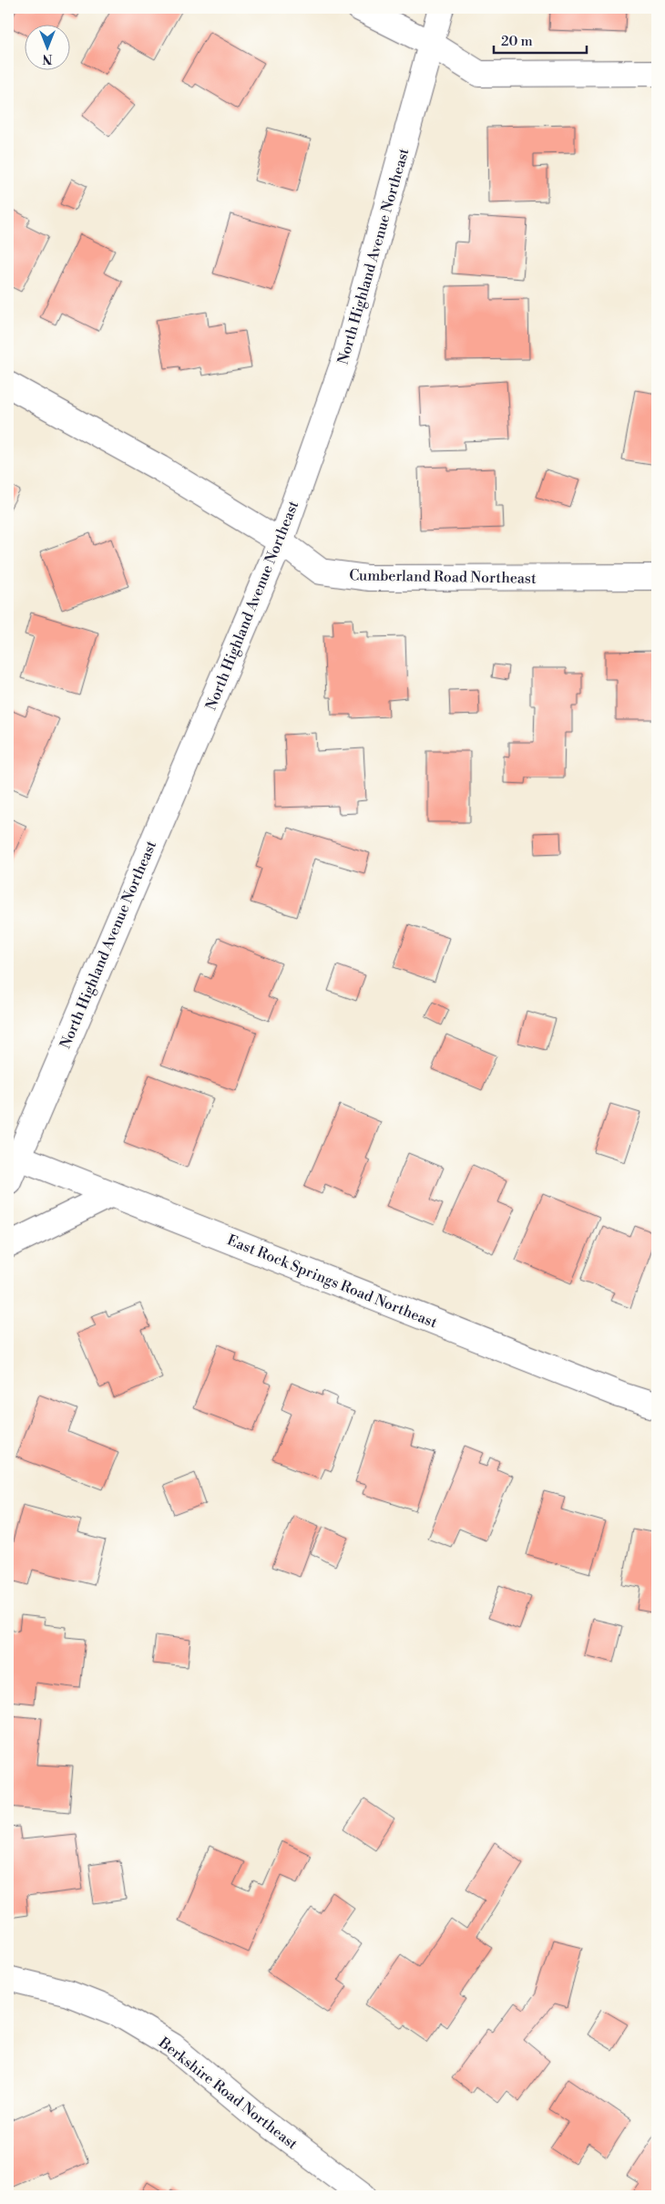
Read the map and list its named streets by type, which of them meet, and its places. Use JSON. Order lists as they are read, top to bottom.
{
  "streets": {
    "street": [
      "North Highland Avenue Northeast",
      "Cumberland Road Northeast",
      "East Rock Springs Road Northeast",
      "Berkshire Road Northeast"
    ]
  },
  "crossings": [
    ["North Highland Avenue Northeast", "Cumberland Road Northeast"],
    ["North Highland Avenue Northeast", "East Rock Springs Road Northeast"]
  ],
  "scale_bar": "20 m",
  "north": "bottom"
}
